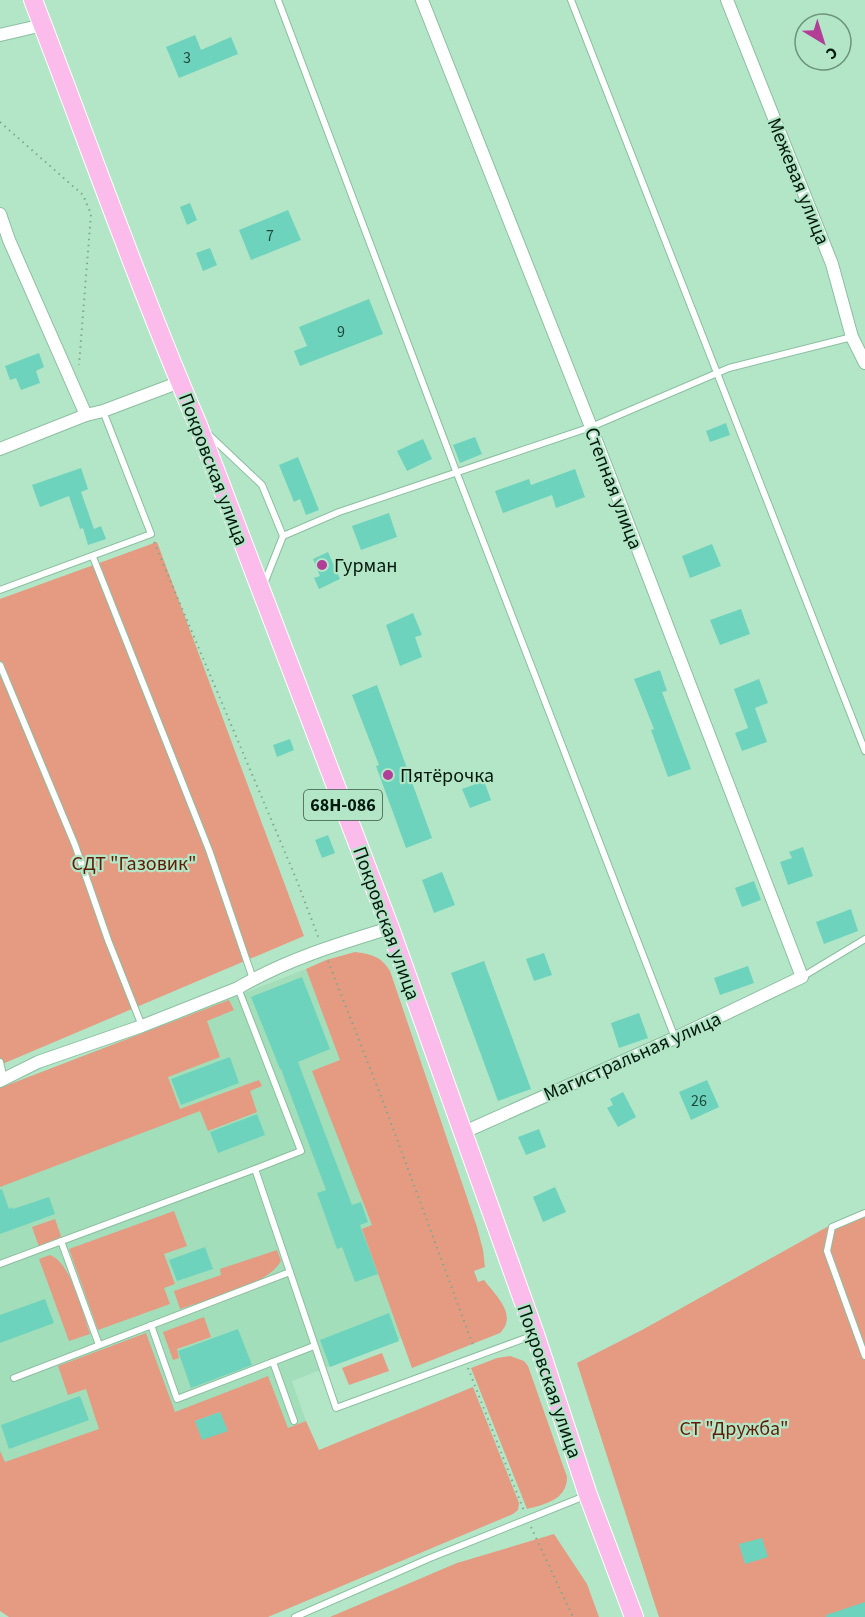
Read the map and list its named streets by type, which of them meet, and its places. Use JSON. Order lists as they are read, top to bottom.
{
  "streets": {
    "main road": ["Покровская улица", "68Н-086"],
    "street": ["Межевая улица", "Степная улица", "Магистральная улица"]
  },
  "crossings": [
    ["Покровская улица", "Магистральная улица"],
    ["Степная улица", "Магистральная улица"]
  ],
  "parks": ["СДТ \"Газовик\"", "СТ \"Дружба\""],
  "places": ["Гурман", "Пятёрочка"],
  "house_numbers": [
    "3",
    "7",
    "9",
    "26"
  ],
  "north": "bottom right"
}
